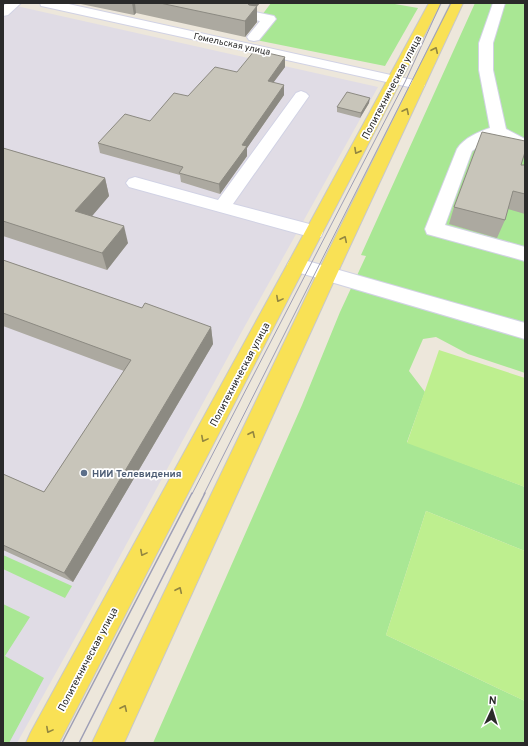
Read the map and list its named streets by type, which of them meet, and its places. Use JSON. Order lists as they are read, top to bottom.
{
  "streets": {
    "main road": ["Политехническая улица"],
    "street": ["Гомельская улица"]
  },
  "crossings": [
    ["Гомельская улица", "Политехническая улица"]
  ],
  "places": ["НИИ Телевидения"],
  "north": "top"
}
